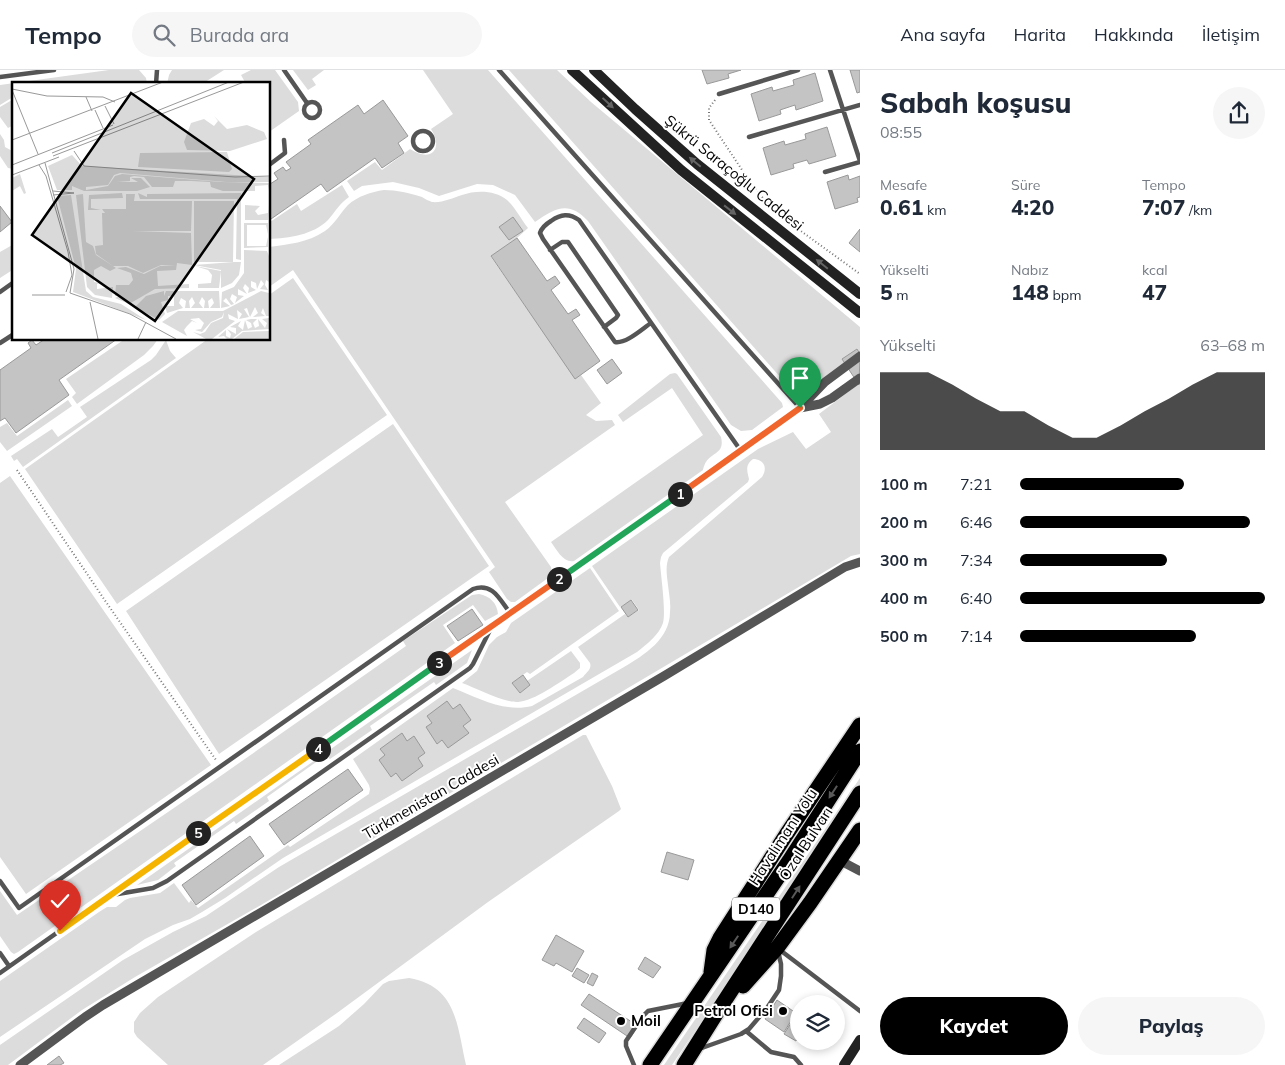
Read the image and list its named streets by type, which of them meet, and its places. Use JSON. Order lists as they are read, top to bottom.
{
  "streets": {
    "highway": ["Havalimanı Yolu", "Özal Bulvarı", "D140"],
    "street": ["Şükrü Saraçoğlu Caddesi", "Türkmenistan Caddesi"]
  },
  "places": ["Petrol Ofisi", "Moil"],
  "page": {
    "header": "Tempo",
    "search": "Burada ara",
    "nav": [
      "Ana sayfa",
      "Harita",
      "Hakkında",
      "İletişim"
    ],
    "heading": ["Sabah koşusu", "08:55"],
    "stats": [
      ["Mesafe", "0.61 km"],
      ["Süre", "4:20"],
      ["Tempo", "7:07 /km"],
      ["Yükselti", "5 m"],
      ["Nabız", "148 bpm"],
      ["kcal", "47"]
    ],
    "chart": ["Yükselti", "63–68 m"],
    "list": [
      {
        "name": "100 m",
        "note": "7:21"
      },
      {
        "name": "200 m",
        "note": "6:46"
      },
      {
        "name": "300 m",
        "note": "7:34"
      },
      {
        "name": "400 m",
        "note": "6:40"
      },
      {
        "name": "500 m",
        "note": "7:14"
      }
    ],
    "pins": [
      "1",
      "2",
      "3",
      "4",
      "5"
    ],
    "buttons": ["Kaydet", "Paylaş"]
  }
}
